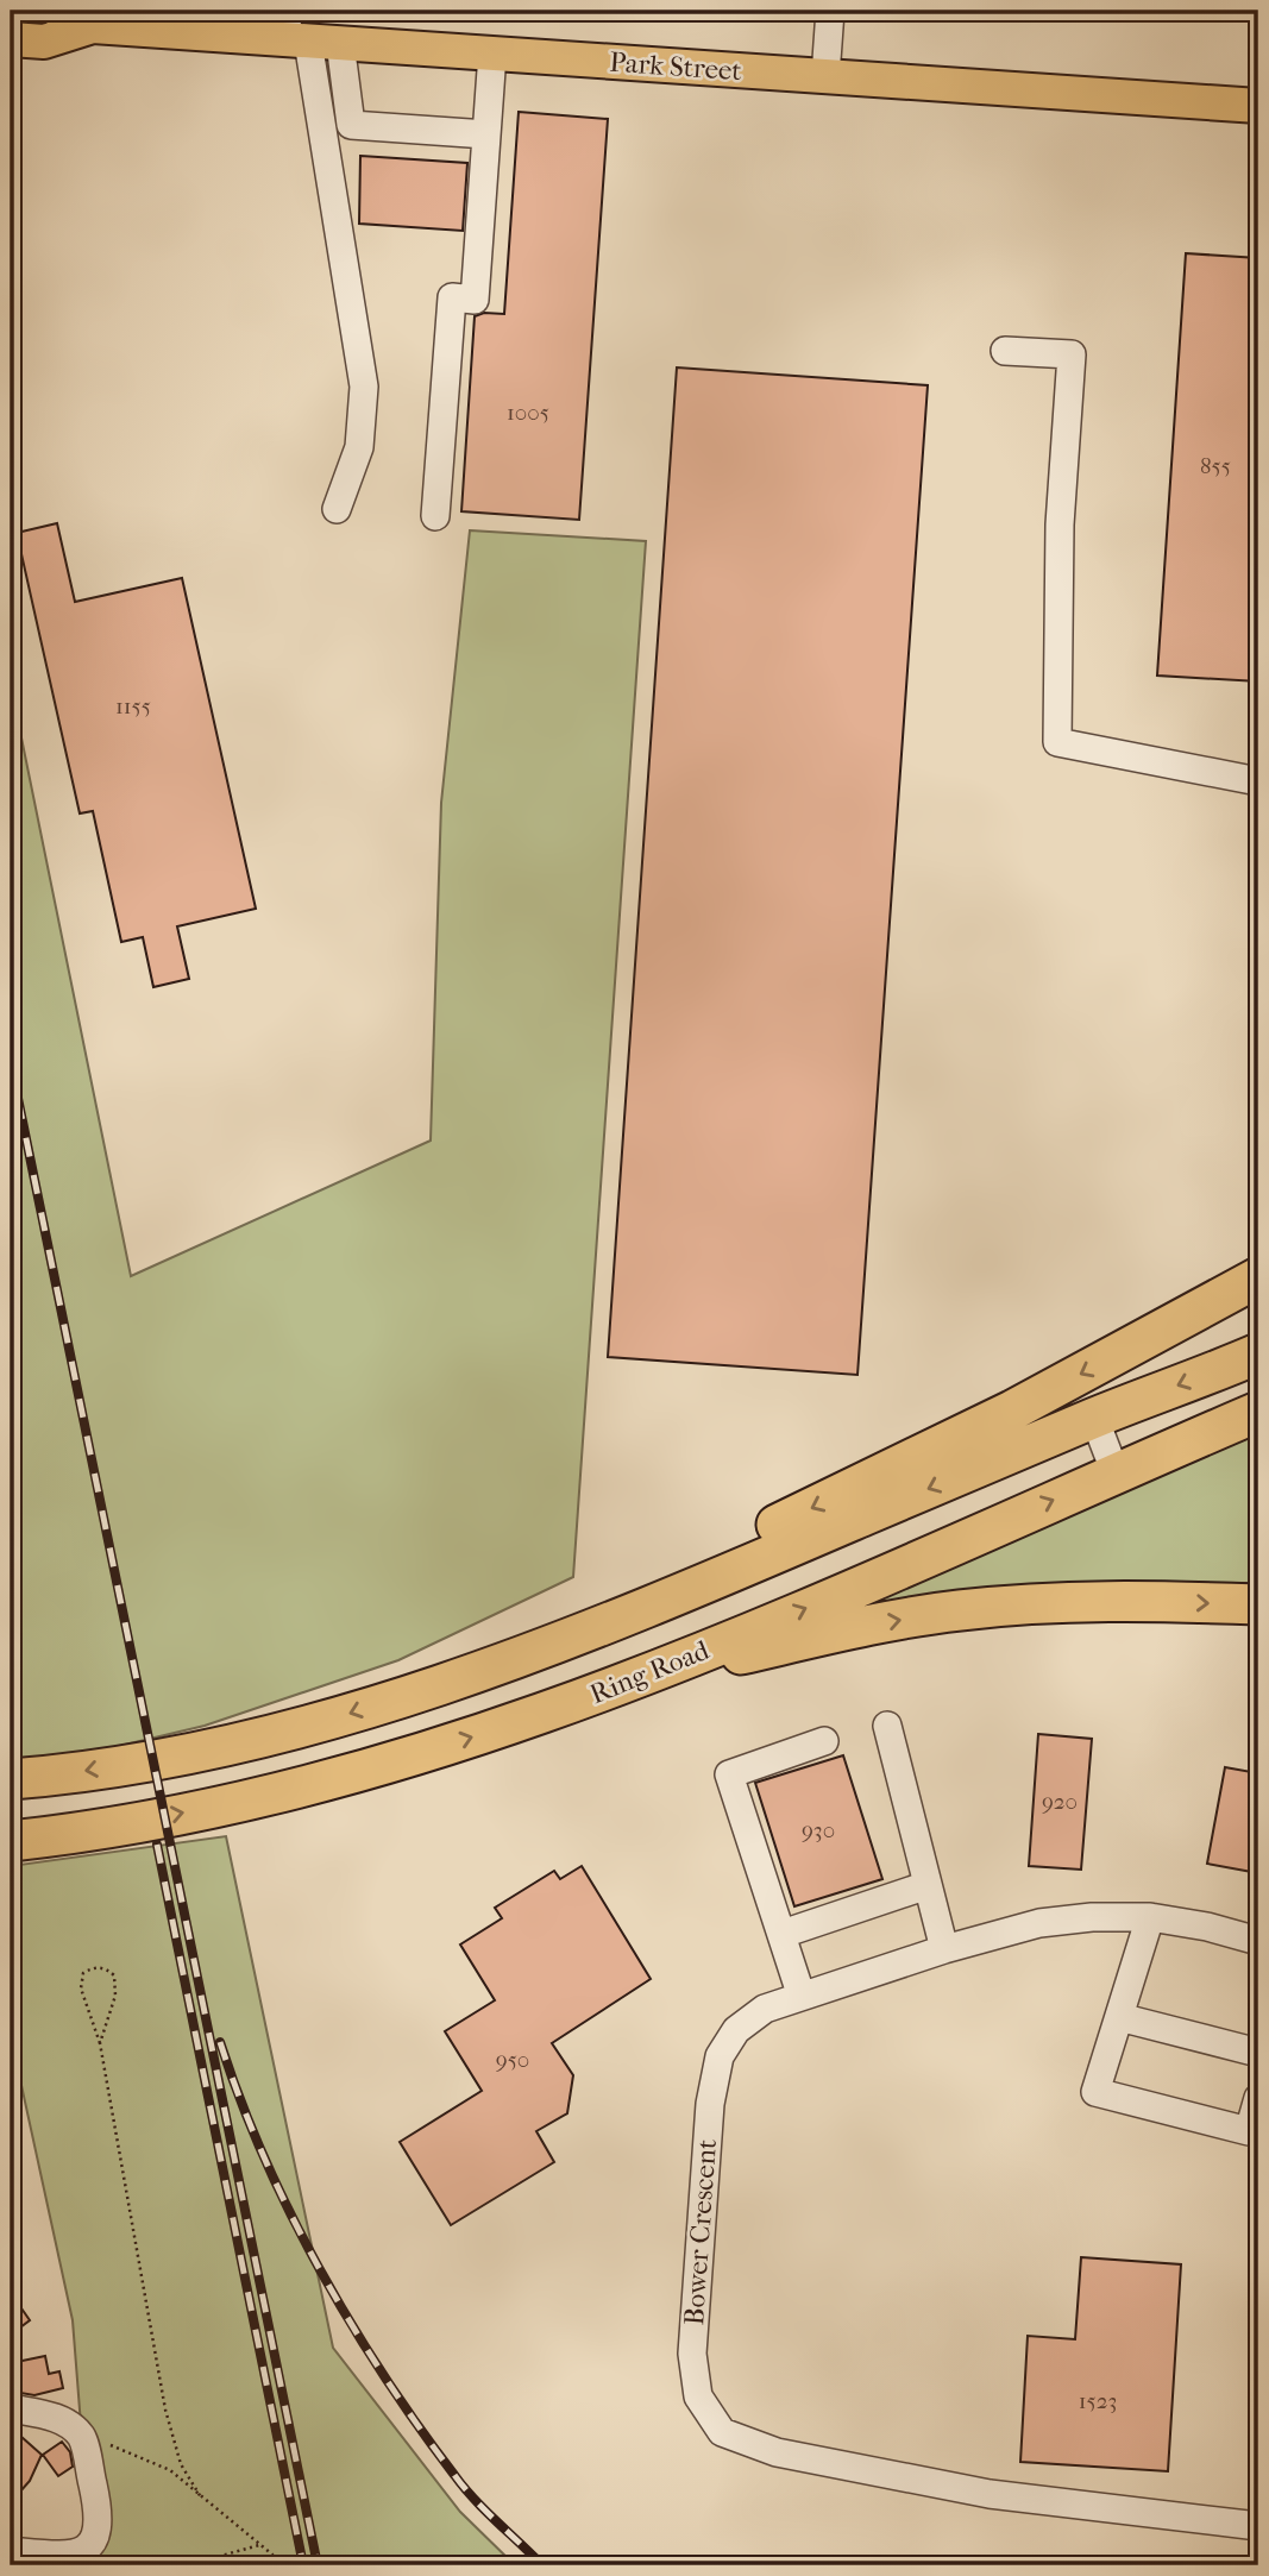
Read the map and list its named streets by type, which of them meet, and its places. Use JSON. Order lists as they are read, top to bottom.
{
  "streets": {
    "highway": ["Ring Road"],
    "main road": ["Park Street"],
    "street": ["Bower Crescent"]
  },
  "house_numbers": [
    "1005",
    "855",
    "1155",
    "920",
    "930",
    "950",
    "1523"
  ]
}
